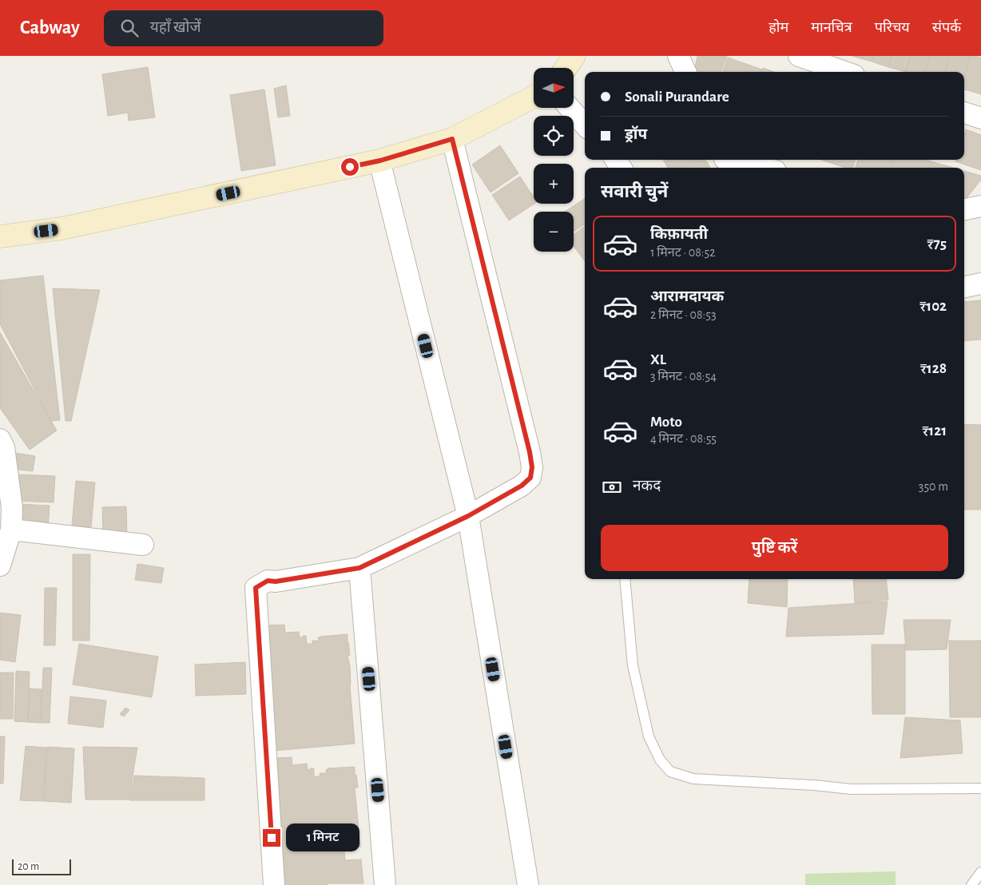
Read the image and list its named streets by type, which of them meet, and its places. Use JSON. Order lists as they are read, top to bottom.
{
  "scale_bar": "20 m",
  "north": "right",
  "page": {
    "header": "Cabway",
    "search": "यहाँ खोजें",
    "nav": [
      "होम",
      "मानचित्र",
      "परिचय",
      "संपर्क"
    ],
    "map_buttons": ["+", "−"],
    "banner": ["Sonali Purandare", "ड्रॉप"],
    "heading": "सवारी चुनें",
    "list": [
      {
        "name": "किफ़ायती",
        "note": "1 मिनट · 08:52",
        "value": "₹75"
      },
      {
        "name": "आरामदायक",
        "note": "2 मिनट · 08:53",
        "value": "₹102"
      },
      {
        "name": "XL",
        "note": "3 मिनट · 08:54",
        "value": "₹128"
      },
      {
        "name": "Moto",
        "note": "4 मिनट · 08:55",
        "value": "₹121"
      }
    ],
    "pay": ["नकद", "350 m"],
    "buttons": "पुष्टि करें",
    "bubble": "1 मिनट",
    "scale": "20 m"
  }
}
